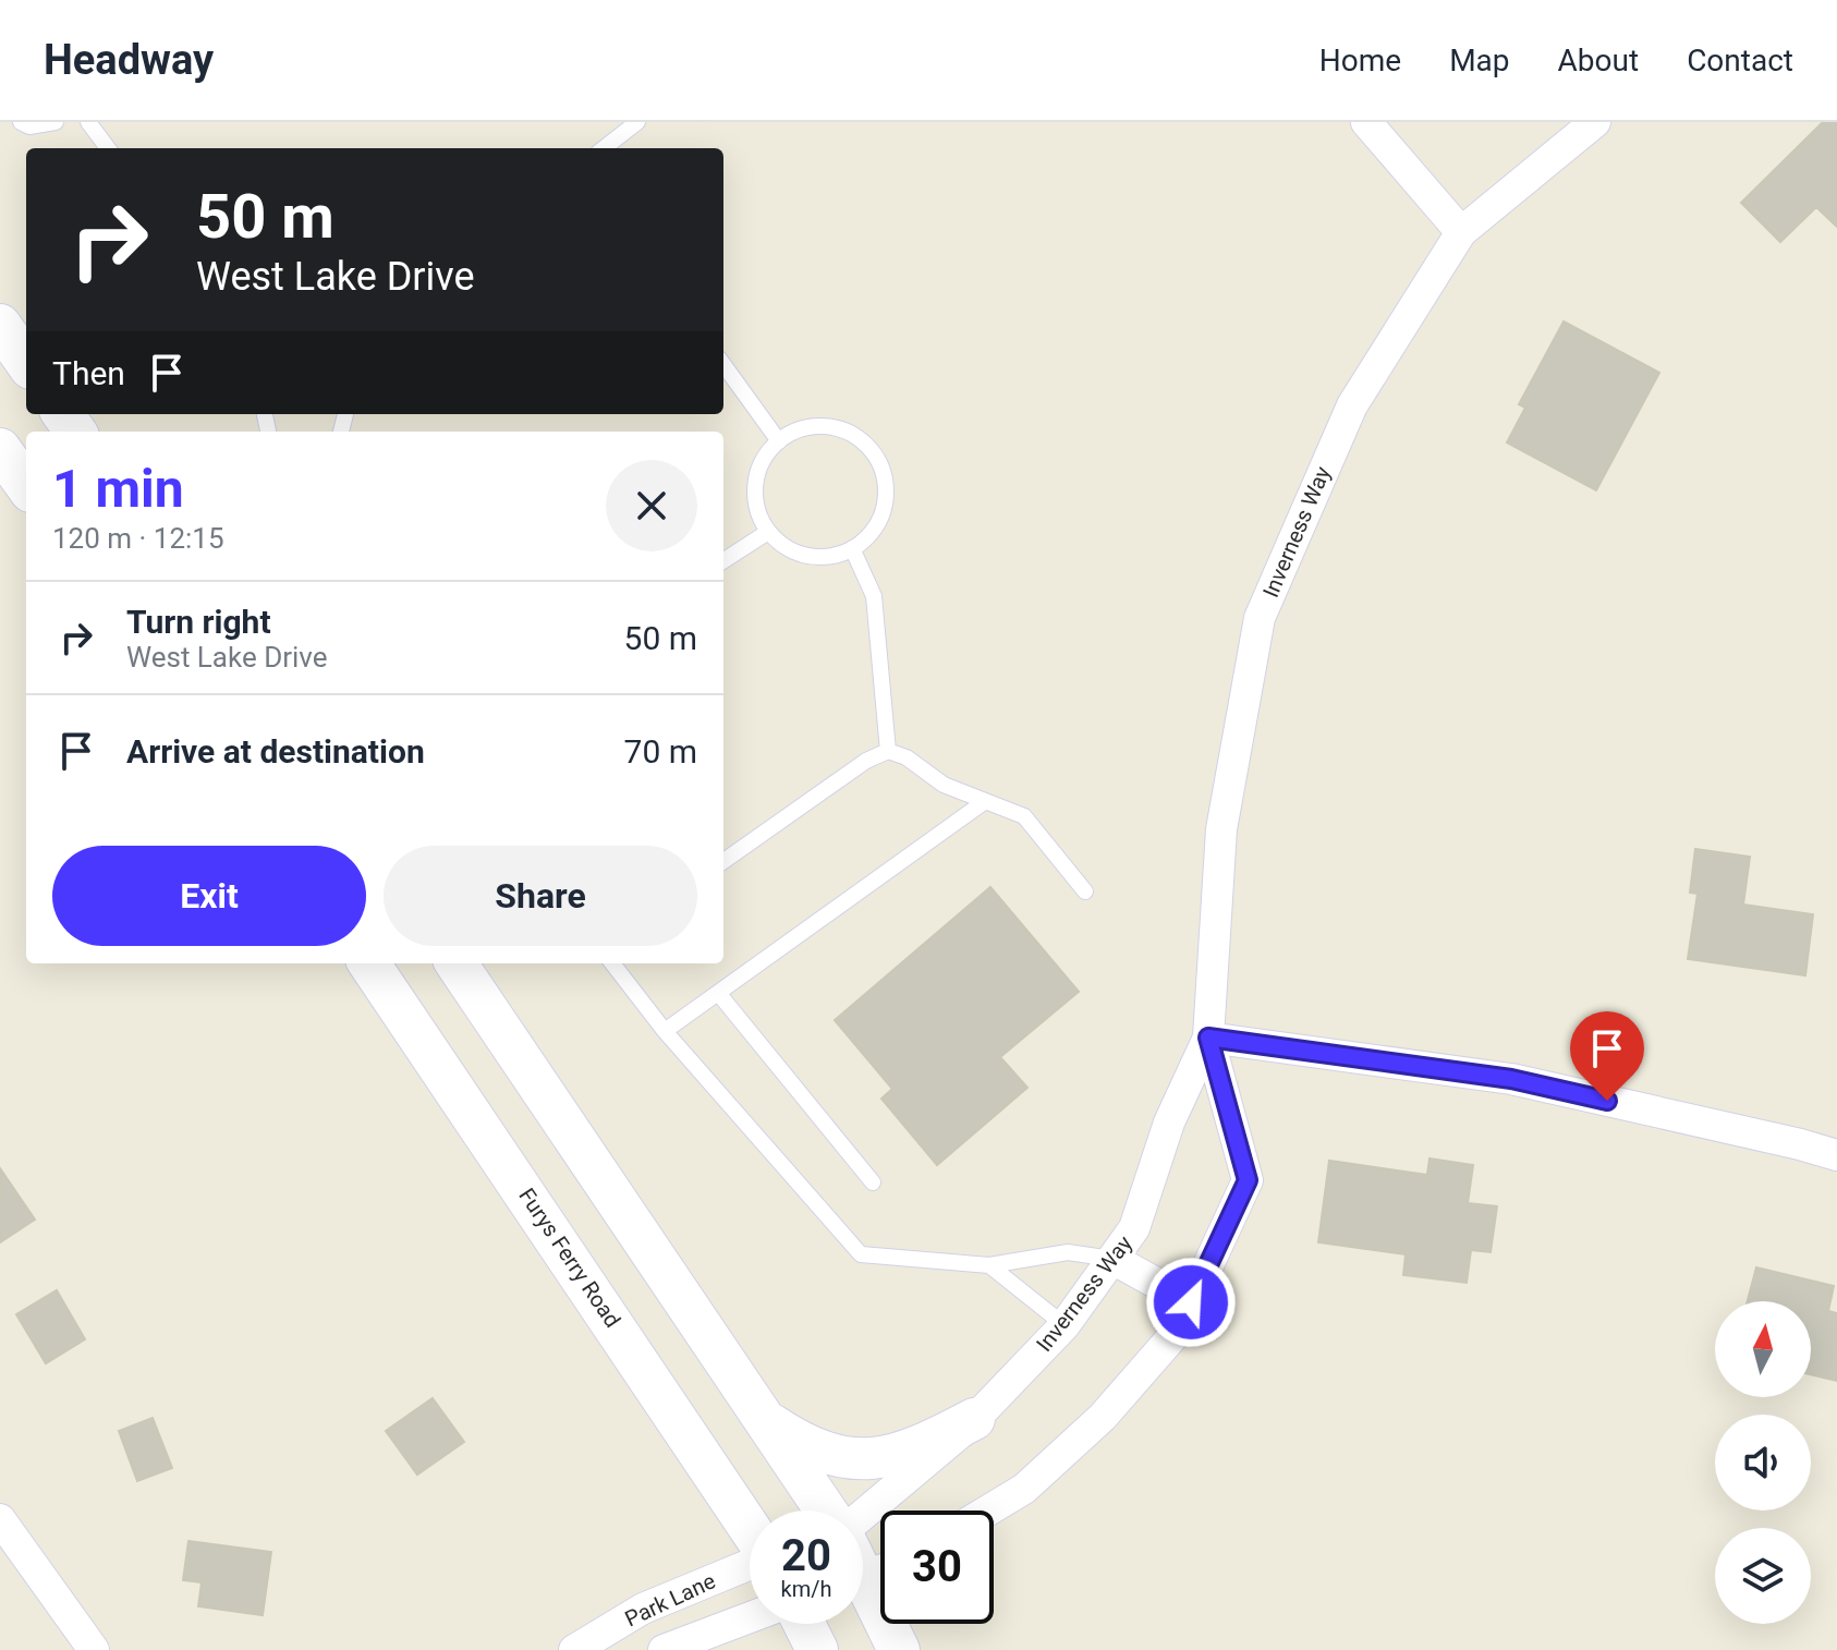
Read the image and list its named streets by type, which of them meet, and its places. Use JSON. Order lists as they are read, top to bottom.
{
  "streets": {
    "main road": ["Furys Ferry Road"],
    "street": ["Inverness Way", "Park Lane"]
  },
  "north": "top",
  "page": {
    "header": "Headway",
    "nav": [
      "Home",
      "Map",
      "About",
      "Contact"
    ],
    "turn": ["50 m", "West Lake Drive"],
    "then": "Then",
    "heading": ["1 min", "120 m · 12:15"],
    "list": [
      {
        "name": "Turn right",
        "note": "West Lake Drive",
        "value": "50 m"
      },
      {
        "name": "Arrive at destination",
        "value": "70 m"
      }
    ],
    "buttons": ["Exit", "Share"],
    "speed": "20 km/h",
    "limit": "30"
  }
}
